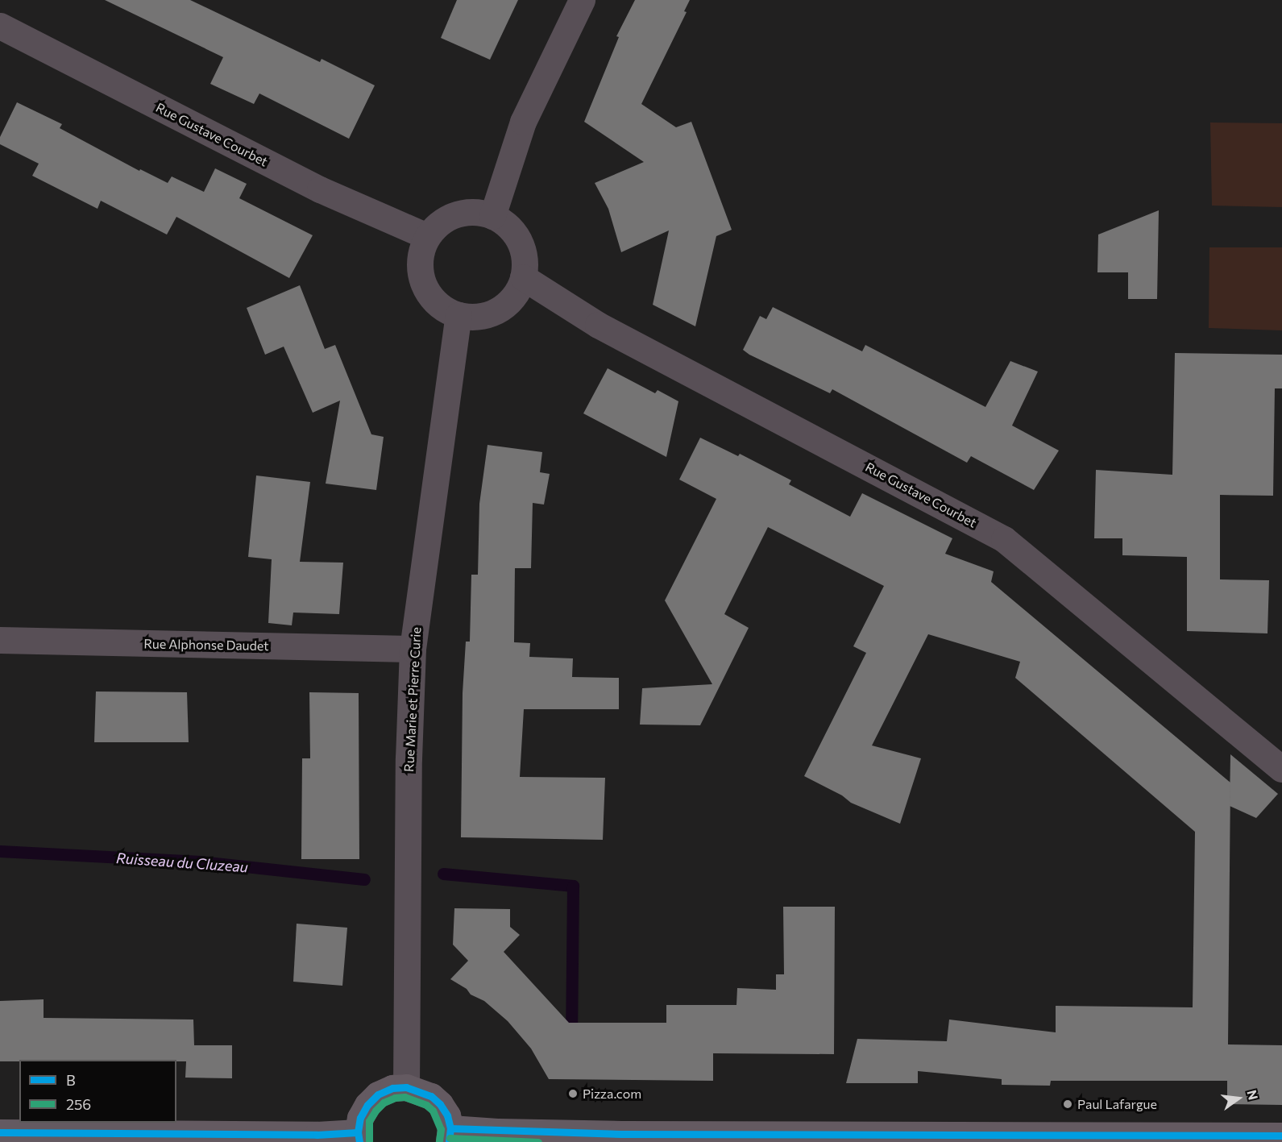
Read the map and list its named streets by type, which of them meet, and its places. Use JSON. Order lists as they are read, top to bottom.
{
  "streets": {
    "street": ["Rue Gustave Courbet", "Rue Alphonse Daudet", "Rue Marie et Pierre Curie"]
  },
  "crossings": [
    ["Rue Gustave Courbet", "Rue Marie et Pierre Curie"],
    ["Rue Alphonse Daudet", "Rue Marie et Pierre Curie"]
  ],
  "water": ["Ruisseau du Cluzeau"],
  "places": ["Pizza.com", "Paul Lafargue"],
  "lines": ["transit line B", "transit line 256"],
  "legend": ["B", "256"],
  "north": "right"
}
